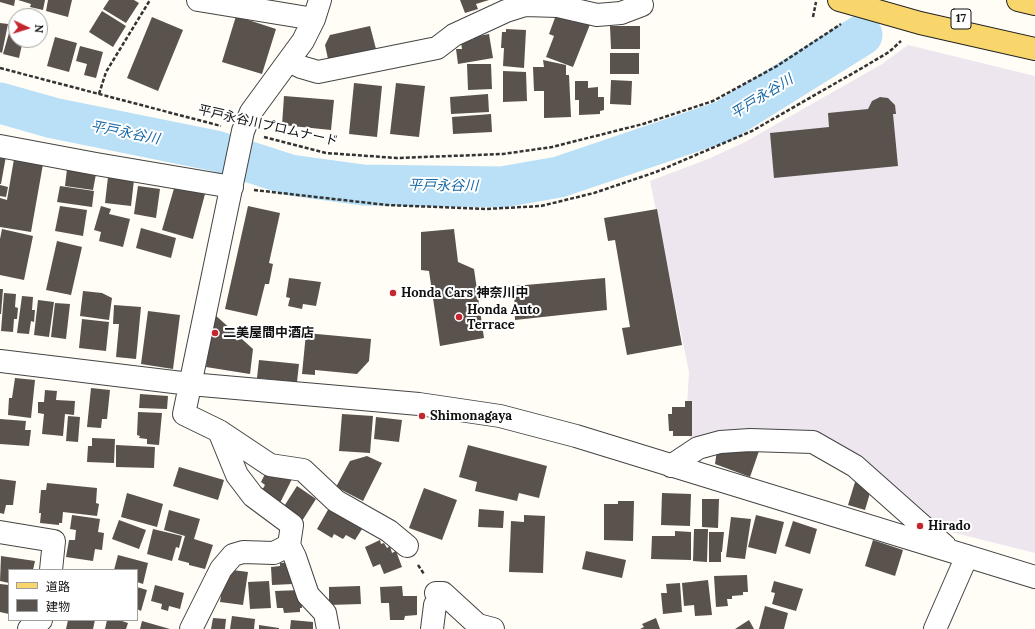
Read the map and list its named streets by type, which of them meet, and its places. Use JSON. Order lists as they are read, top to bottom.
{
  "streets": {
    "main road": ["17"],
    "path": ["平戸永谷川プロムナード"]
  },
  "water": ["平戸永谷川"],
  "places": [
    "Honda Cars 神奈川中",
    "Honda Auto Terrace",
    "二美屋間中酒店",
    "Shimonagaya",
    "Hirado"
  ],
  "legend": ["道路", "建物"],
  "north": "right"
}
